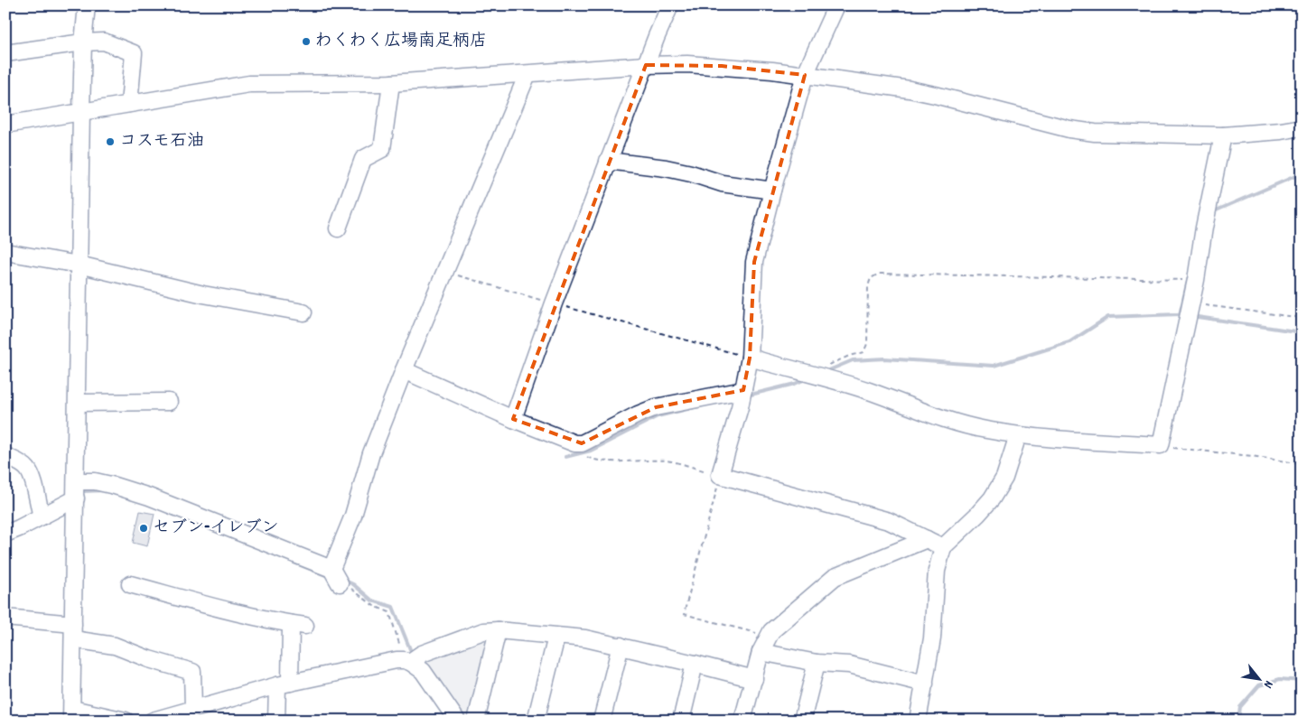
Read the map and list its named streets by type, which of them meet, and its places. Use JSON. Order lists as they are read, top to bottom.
{
  "places": ["わくわく広場南足柄店", "コスモ石油", "セブン-イレブン"],
  "north": "bottom right"
}
